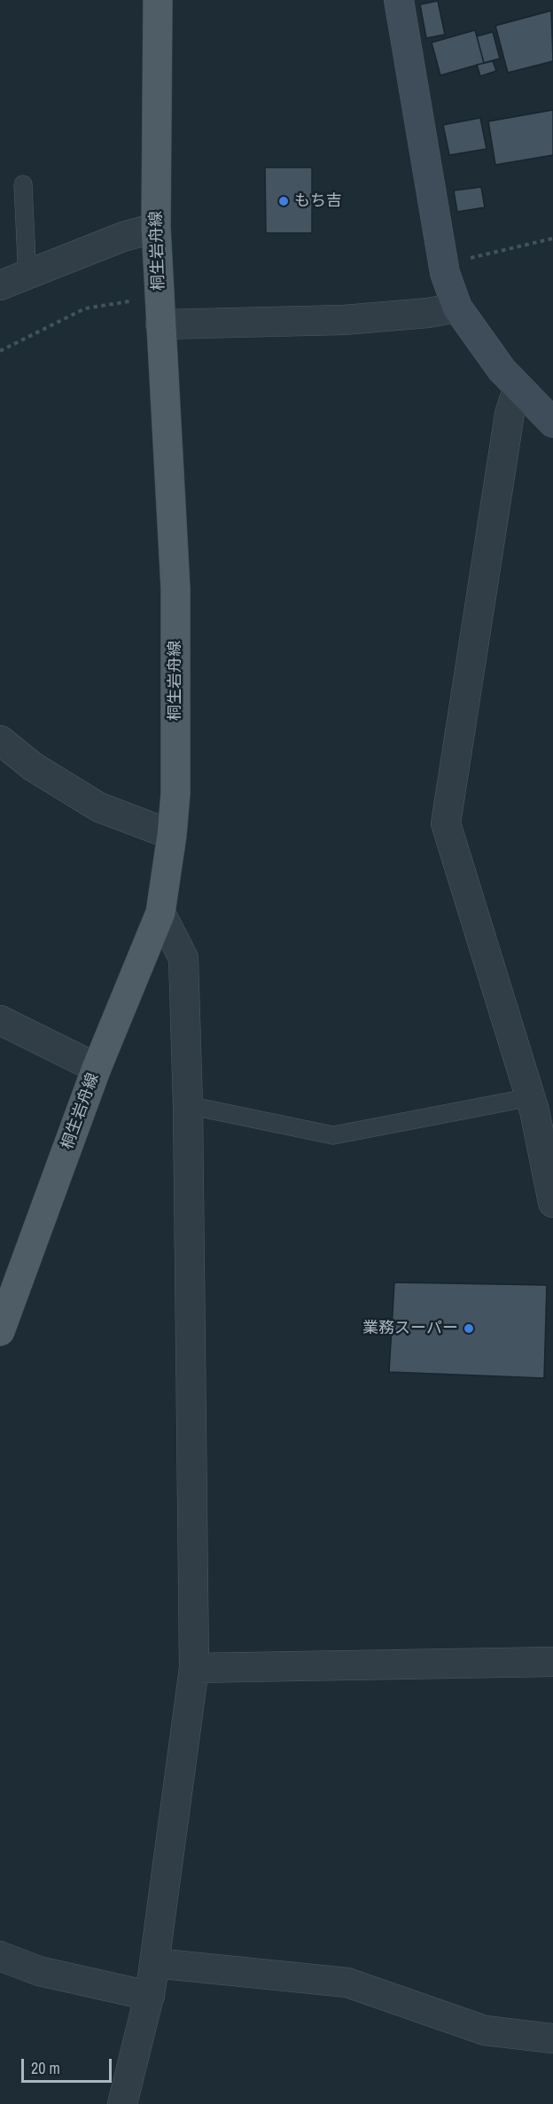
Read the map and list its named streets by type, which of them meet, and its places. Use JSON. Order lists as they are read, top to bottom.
{
  "streets": {
    "main road": ["桐生岩舟線"]
  },
  "places": ["もち吉", "業務スーパー"],
  "scale_bar": "20 m"
}
